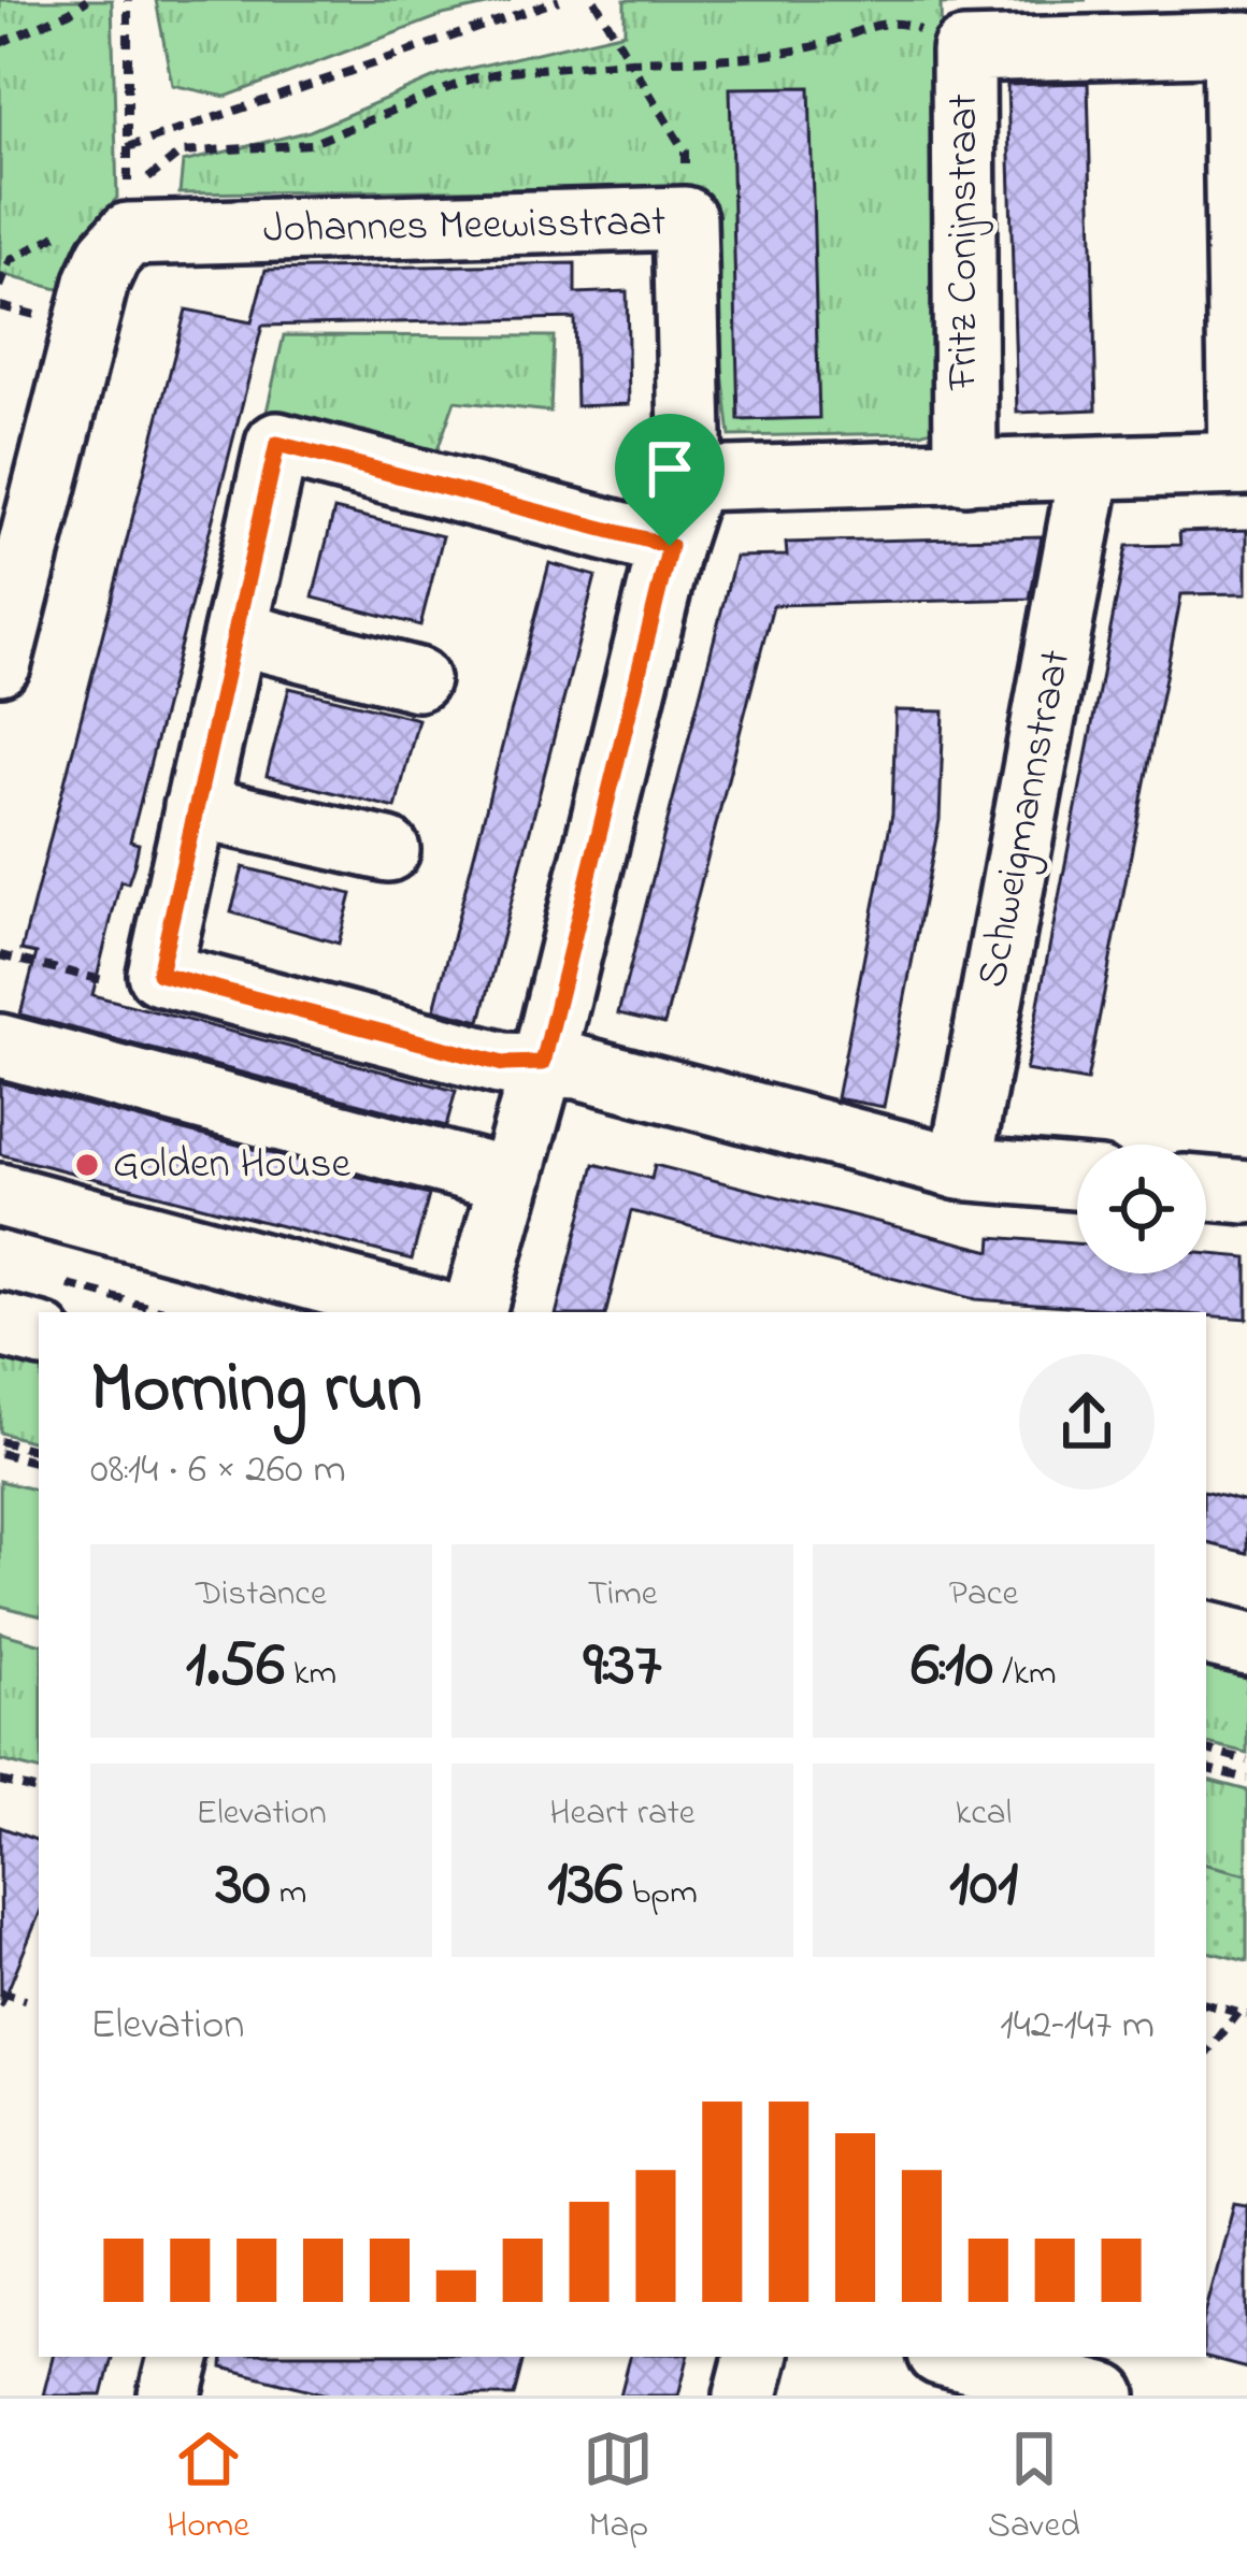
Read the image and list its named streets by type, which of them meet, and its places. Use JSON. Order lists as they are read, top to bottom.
{
  "streets": {
    "street": ["Johannes Meewisstraat", "Fritz Conijnstraat", "Schweigmannstraat"]
  },
  "crossings": [
    ["Johannes Meewisstraat", "Fritz Conijnstraat"],
    ["Fritz Conijnstraat", "Schweigmannstraat"]
  ],
  "places": ["Golden House"],
  "page": {
    "heading": ["Morning run", "08:14 · 6 × 260 m"],
    "stats": [
      ["Distance", "1.56 km"],
      ["Time", "9:37"],
      ["Pace", "6:10 /km"],
      ["Elevation", "30 m"],
      ["Heart rate", "136 bpm"],
      ["kcal", "101"]
    ],
    "chart": ["Elevation", "142–147 m"],
    "tabs": ["Home", "Map", "Saved"]
  }
}
